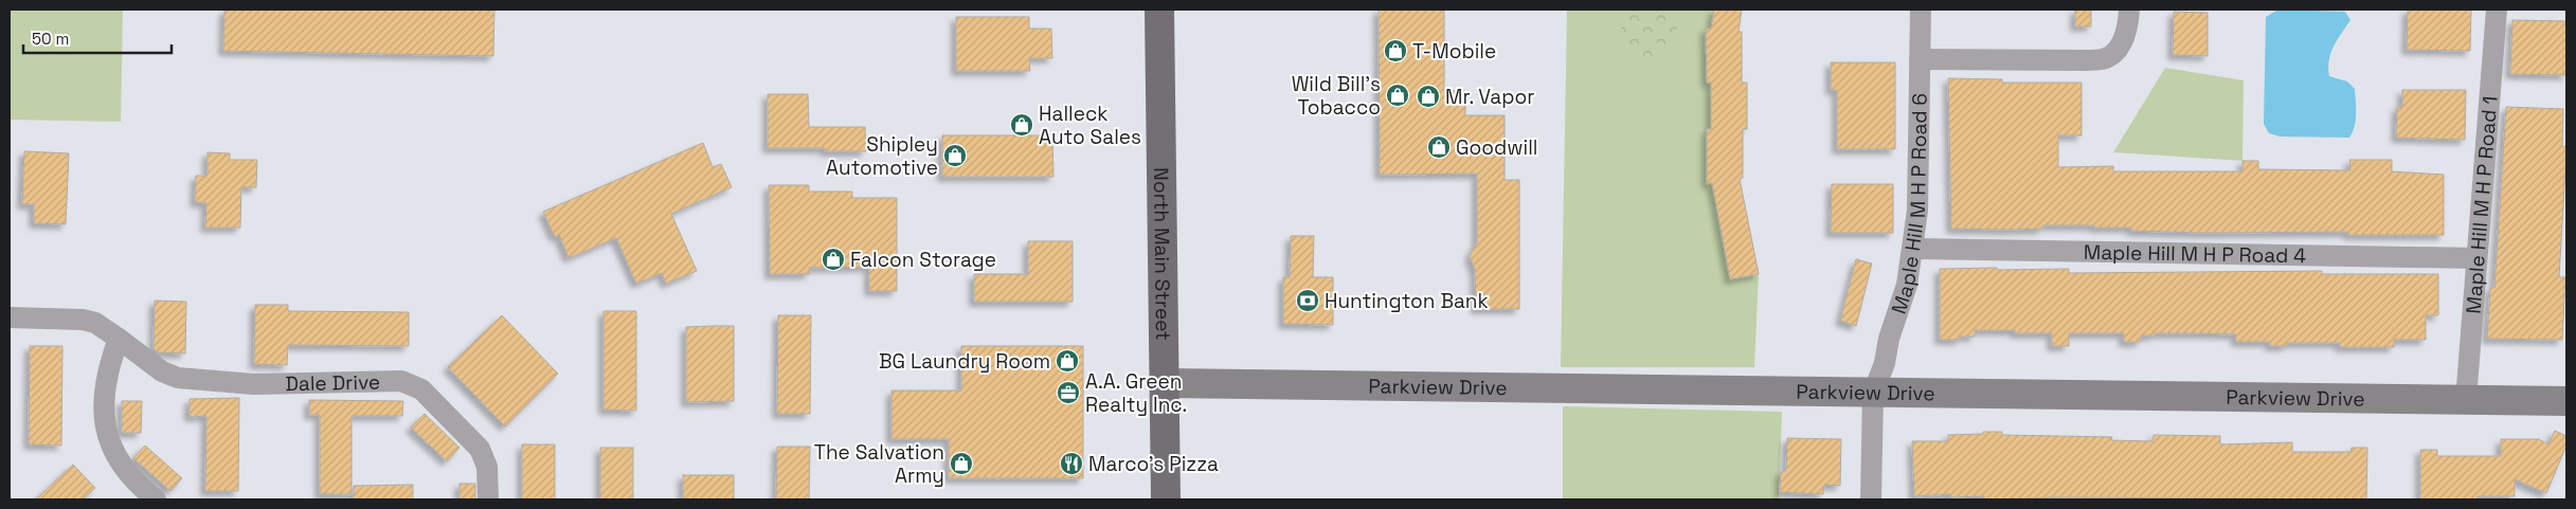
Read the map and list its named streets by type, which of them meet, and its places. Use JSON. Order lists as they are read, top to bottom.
{
  "streets": {
    "main road": ["North Main Street"],
    "street": [
      "Maple Hill M H P Road 6",
      "Maple Hill M H P Road 1",
      "Maple Hill M H P Road 4",
      "Dale Drive",
      "Parkview Drive"
    ]
  },
  "crossings": [
    ["Maple Hill M H P Road 6", "Maple Hill M H P Road 4"],
    ["Maple Hill M H P Road 6", "Parkview Drive"],
    ["Maple Hill M H P Road 1", "Maple Hill M H P Road 4"],
    ["Maple Hill M H P Road 1", "Parkview Drive"],
    ["North Main Street", "Parkview Drive"]
  ],
  "places": {
    "shop": [
      "T-Mobile",
      "Wild Bill's Tobacco",
      "Mr. Vapor",
      "Halleck Auto Sales",
      "Goodwill",
      "Shipley Automotive",
      "Falcon Storage",
      "BG Laundry Room",
      "The Salvation Army"
    ],
    "bank": ["Huntington Bank"],
    "office": ["A.A. Green Realty Inc."],
    "restaurant": ["Marco’s Pizza"]
  },
  "scale_bar": "50 m"
}
